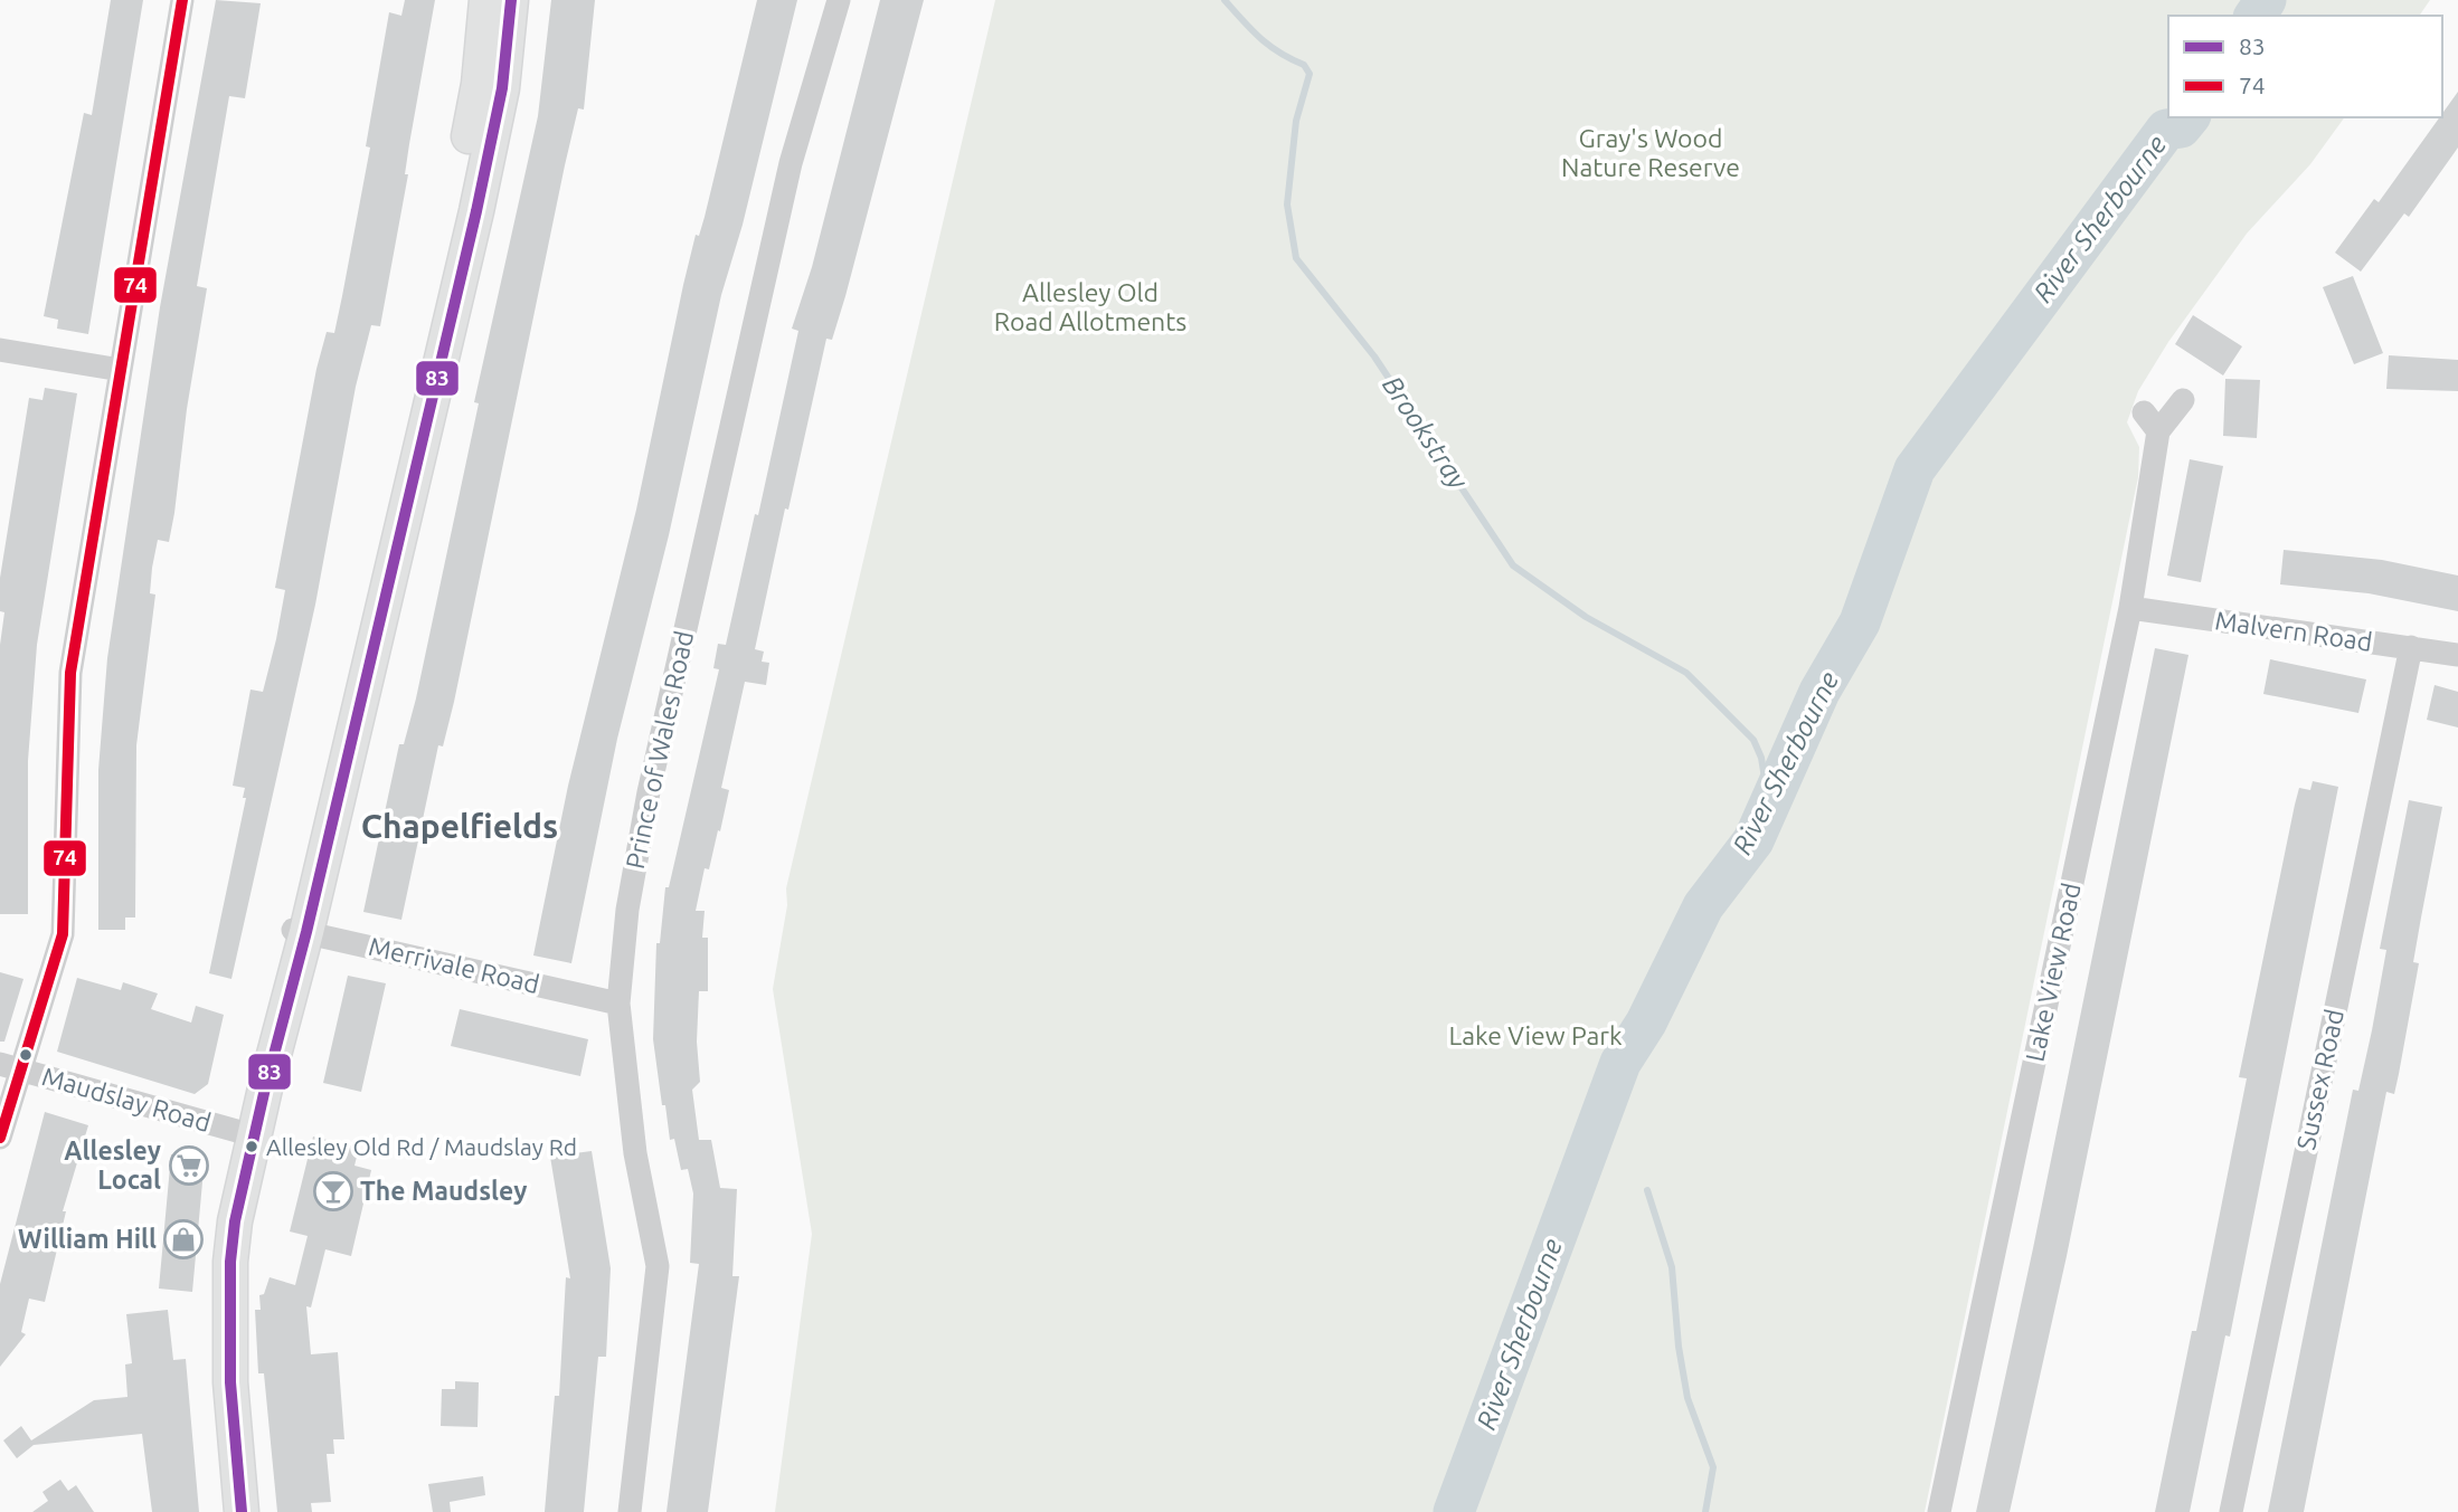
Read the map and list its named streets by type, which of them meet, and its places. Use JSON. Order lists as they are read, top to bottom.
{
  "streets": {
    "street": [
      "Malvern Road",
      "Prince of Wales Road",
      "Merrivale Road",
      "Lake View Road",
      "Sussex Road",
      "Maudslay Road"
    ]
  },
  "crossings": [
    ["Malvern Road", "Lake View Road"],
    ["Malvern Road", "Sussex Road"],
    ["Prince of Wales Road", "Merrivale Road"]
  ],
  "districts": ["Chapelfields"],
  "water": ["River Sherbourne", "Brookstray"],
  "parks": ["Gray's Wood Nature Reserve", "Allesley Old Road Allotments", "Lake View Park"],
  "places": {
    "other": ["Allesley Old Rd / Maudslay Rd"],
    "supermarket": ["Allesley Local"],
    "bar": ["The Maudsley"],
    "shop": ["William Hill"]
  },
  "lines": ["transit line 83", "transit line 74"],
  "legend": ["83", "74"]
}
